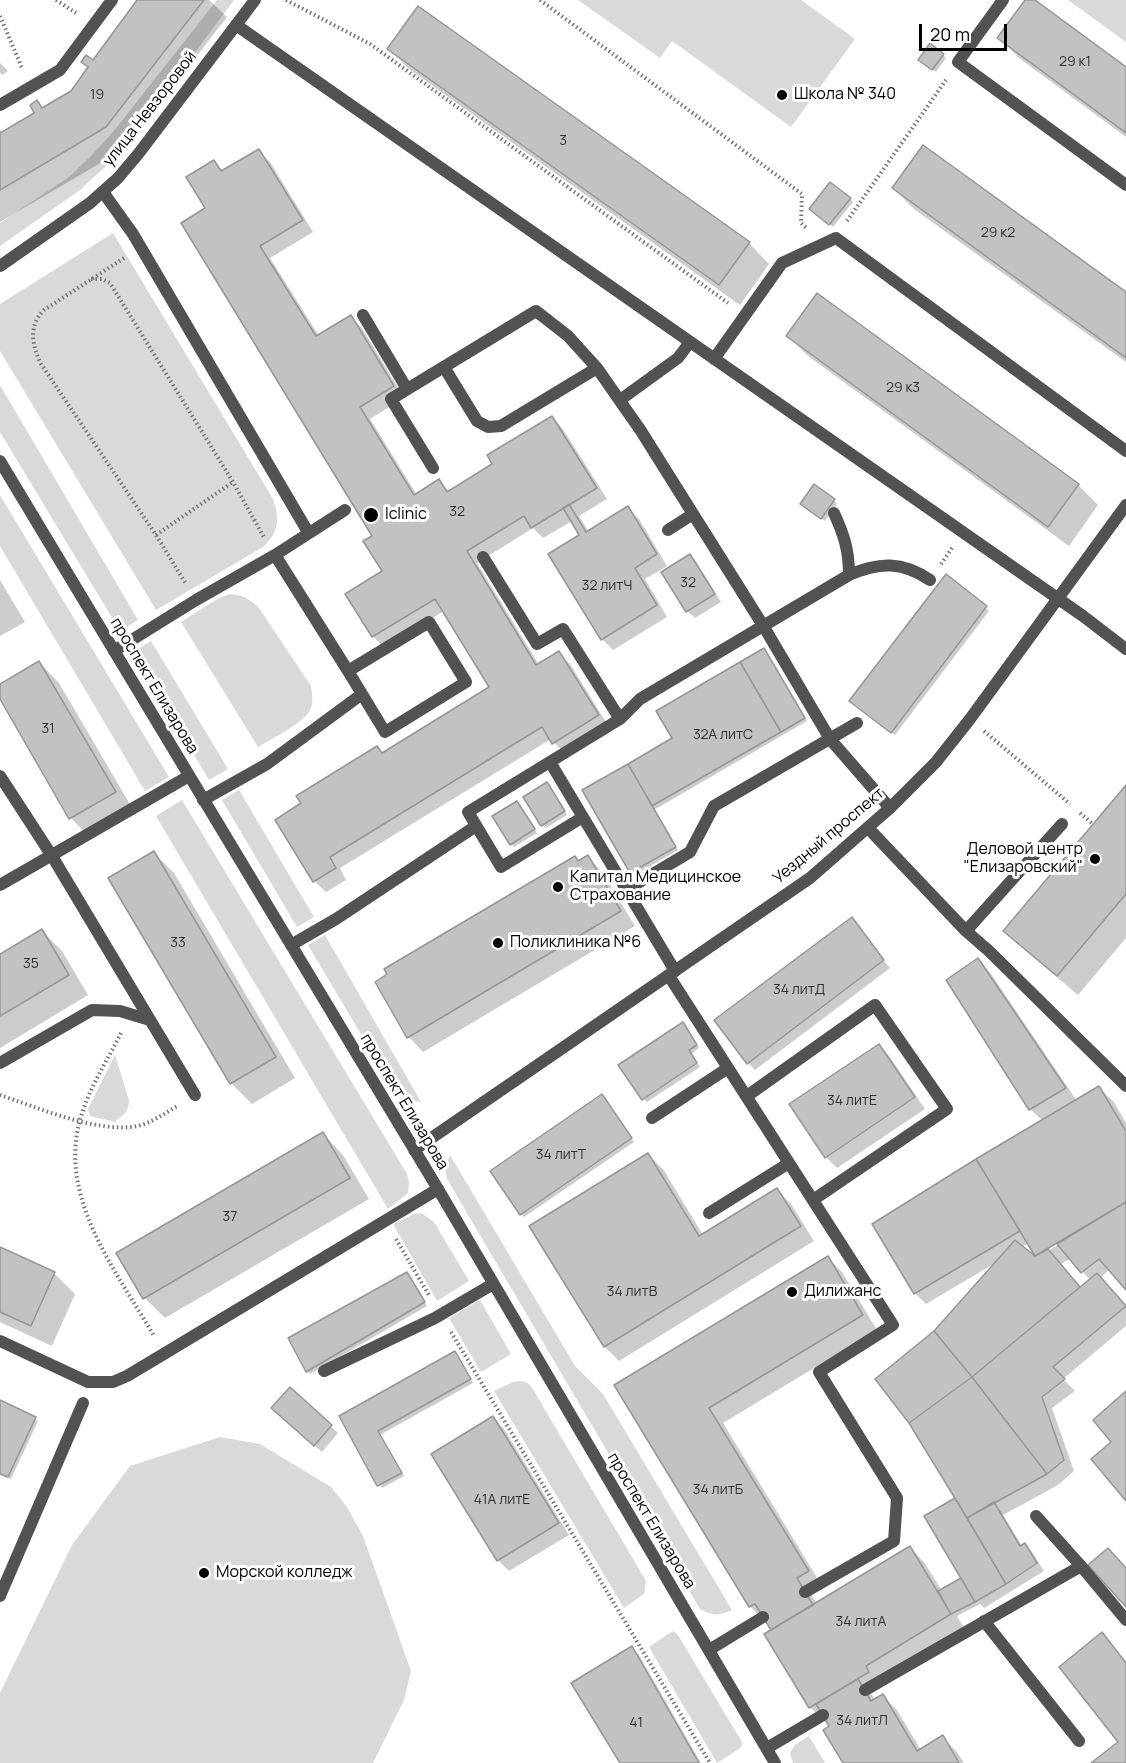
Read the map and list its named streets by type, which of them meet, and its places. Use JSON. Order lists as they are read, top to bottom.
{
  "streets": {
    "street": ["улица Невзоровой", "проспект Елизарова", "Уездный проспект"]
  },
  "crossings": [
    ["проспект Елизарова", "Уездный проспект"]
  ],
  "places": [
    "Школа № 340",
    "Iclinic",
    "Деловой центр \"Елизаровский\"",
    "Капитал Медицинское Страхование",
    "Поликлиника №6",
    "Дилижанс",
    "Морской колледж"
  ],
  "house_numbers": [
    "29 к1",
    "19",
    "3",
    "29 к2",
    "29 к3",
    "32",
    "32",
    "32 литЧ",
    "31",
    "32А литС",
    "33",
    "35",
    "34 литД",
    "34 литЕ",
    "34 литТ",
    "37",
    "34 литВ",
    "34 литБ",
    "41А литЕ",
    "34 литА",
    "34 литЛ",
    "41"
  ],
  "scale_bar": "20 m"
}
